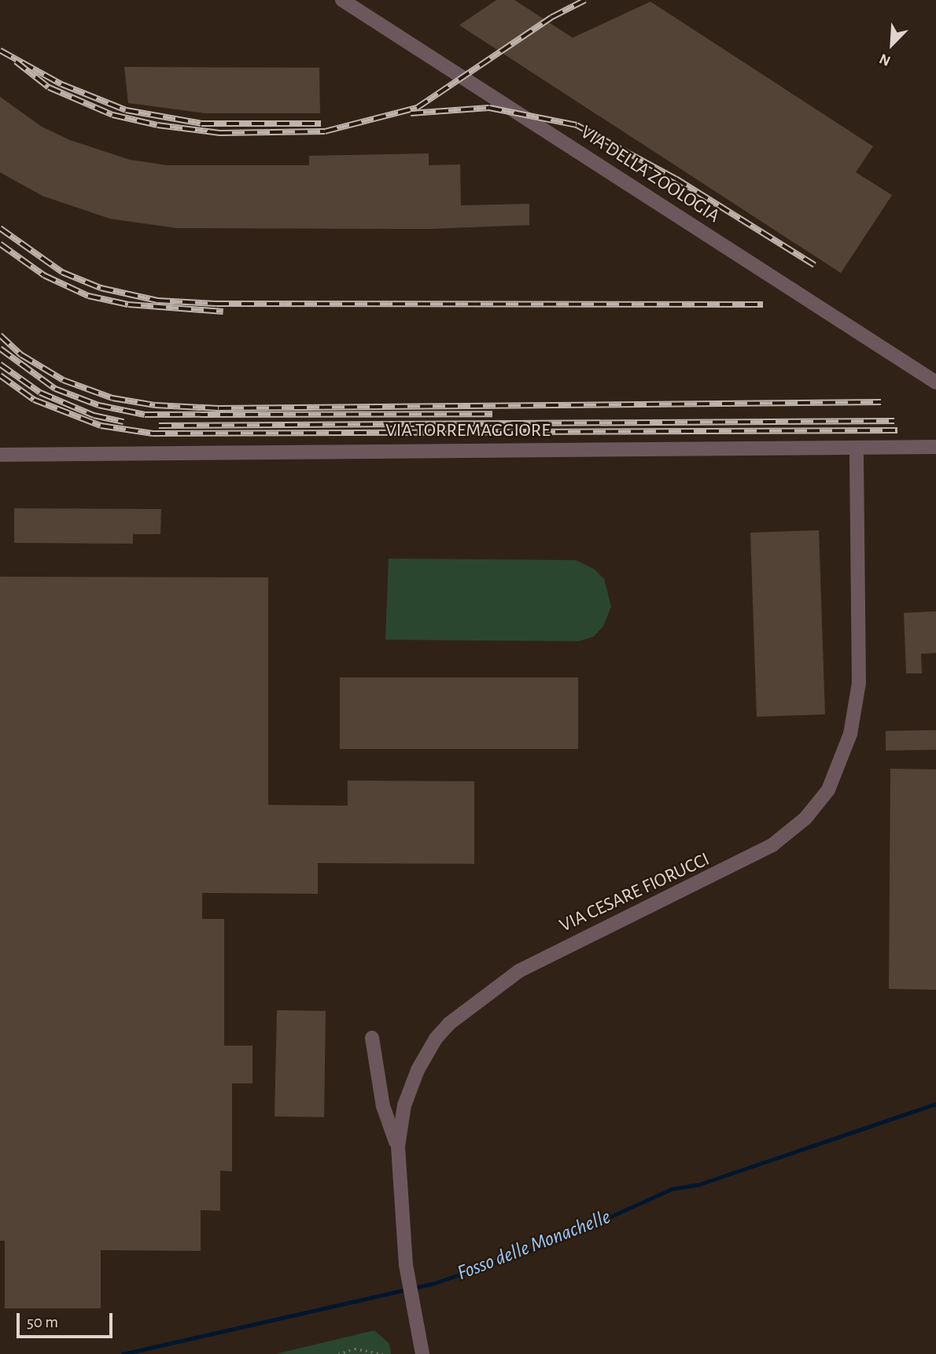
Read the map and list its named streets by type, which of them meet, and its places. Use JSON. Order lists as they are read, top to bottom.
{
  "streets": {
    "street": ["VIA DELLA ZOOLOGIA", "VIA TORREMAGGIORE", "VIA CESARE FIORUCCI"]
  },
  "crossings": [
    ["VIA TORREMAGGIORE", "VIA CESARE FIORUCCI"]
  ],
  "water": ["Fosso delle Monachelle"],
  "scale_bar": "50 m",
  "north": "bottom left"
}
